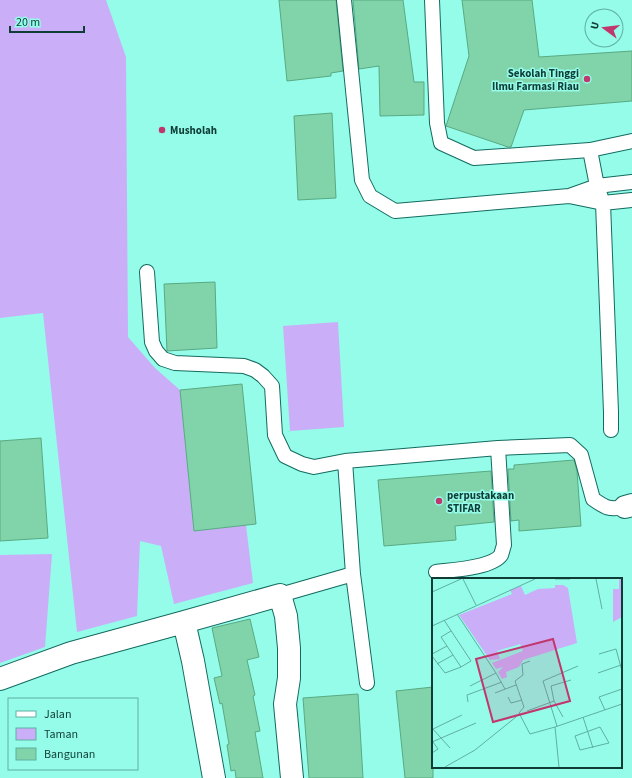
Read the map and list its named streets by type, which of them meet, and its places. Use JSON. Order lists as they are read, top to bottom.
{
  "places": ["Sekolah Tinggi Ilmu Farmasi Riau", "Musholah", "perpustakaan STIFAR"],
  "legend": ["Jalan", "Taman", "Bangunan"],
  "scale_bar": "20 m",
  "north": "left"
}
